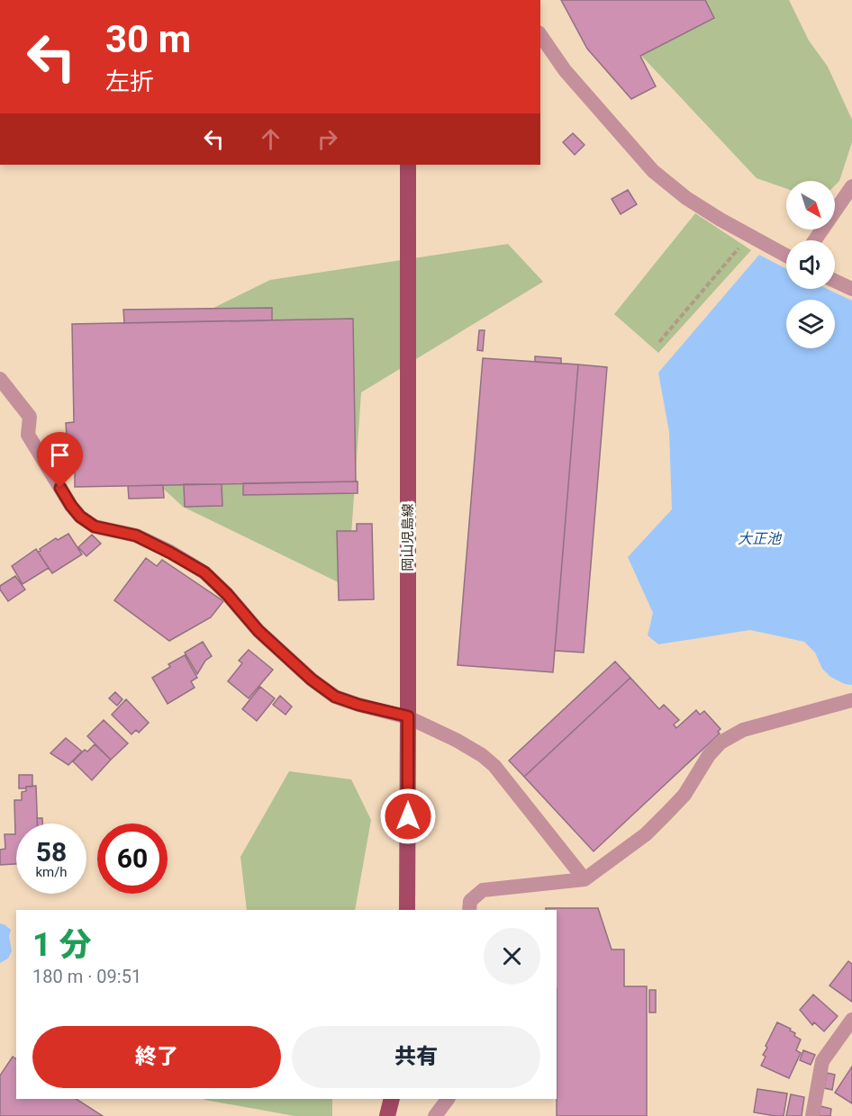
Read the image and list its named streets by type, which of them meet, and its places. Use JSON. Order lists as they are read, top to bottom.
{
  "streets": {
    "main road": ["岡山児島線"]
  },
  "water": ["大正池"],
  "north": "bottom right",
  "page": {
    "turn": ["30 m", "左折"],
    "speed": "58 km/h",
    "limit": "60",
    "heading": ["1 分", "180 m · 09:51"],
    "buttons": ["終了", "共有"]
  }
}
